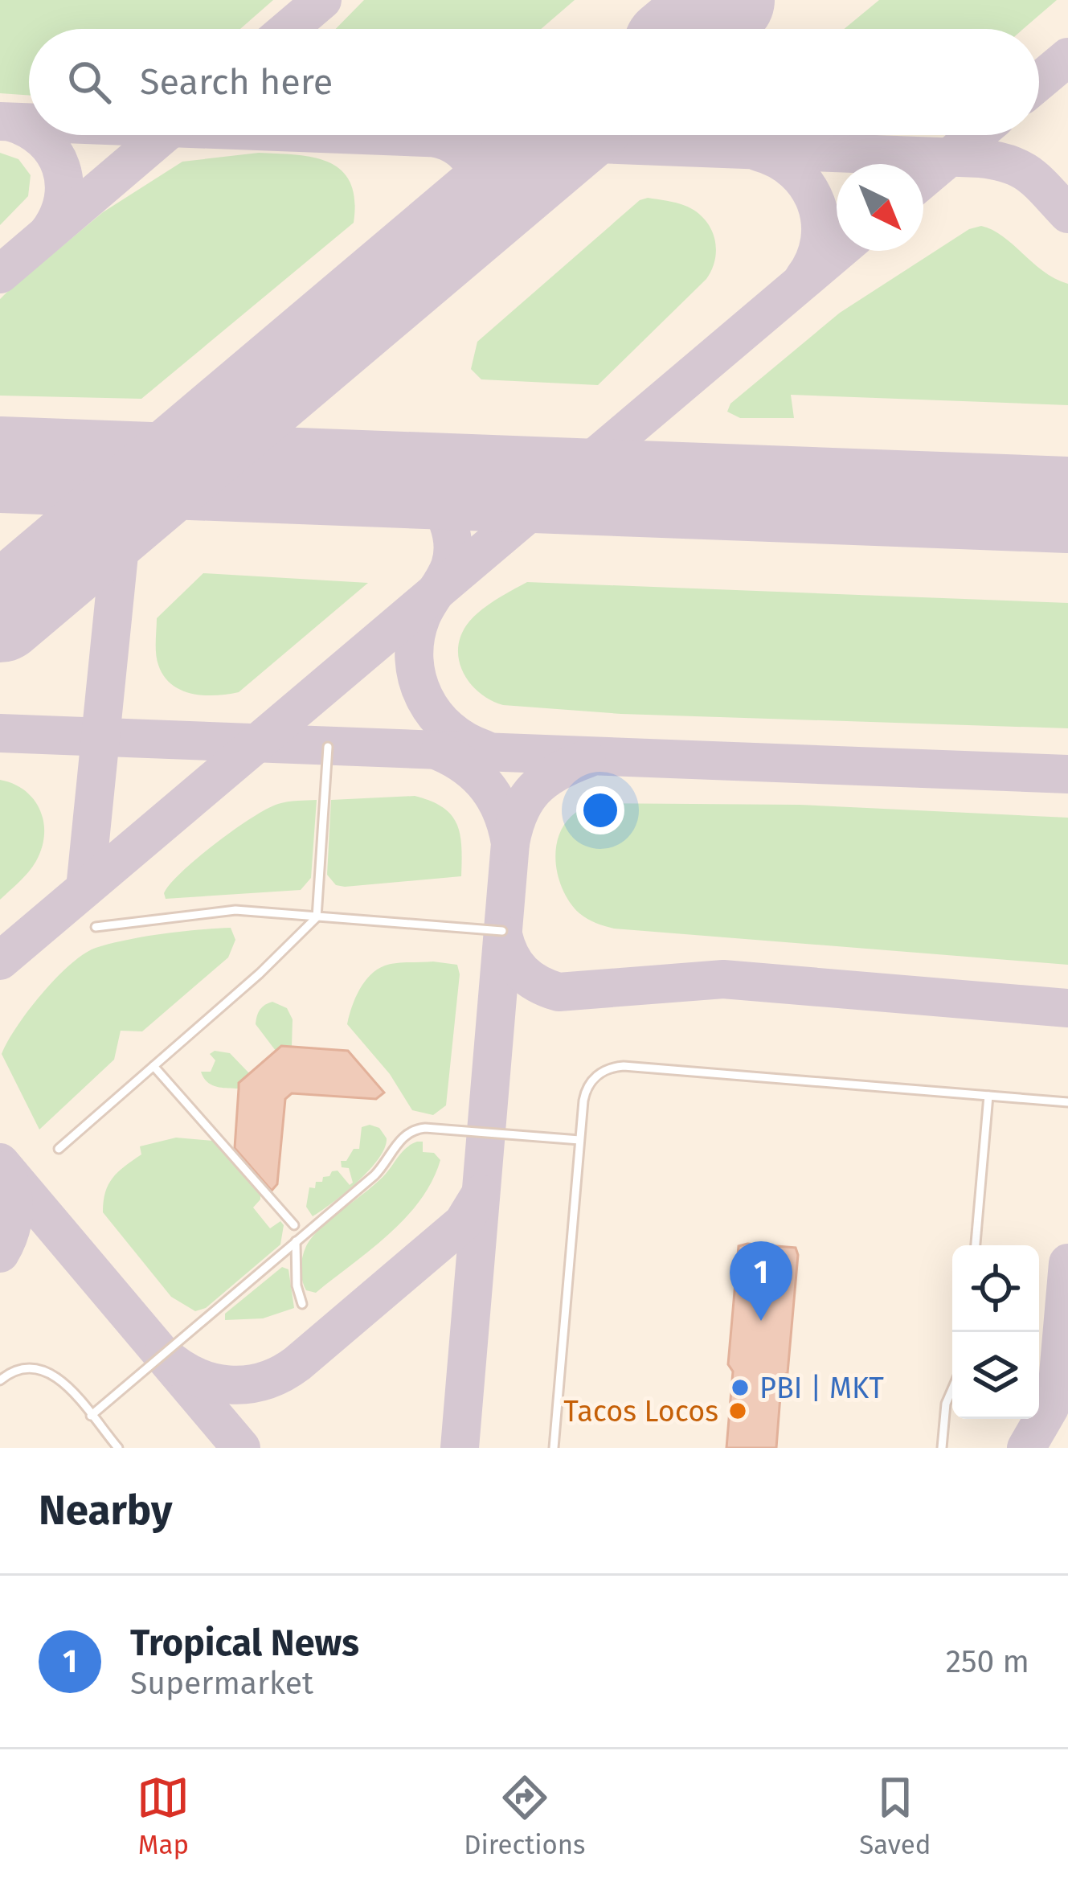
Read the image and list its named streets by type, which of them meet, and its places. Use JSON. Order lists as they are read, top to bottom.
{
  "places": ["PBI | MKT", "Tacos Locos"],
  "north": "bottom right",
  "page": {
    "search": "Search here",
    "pins": "1",
    "heading": "Nearby",
    "list": [
      {
        "mark": "1",
        "name": "Tropical News",
        "note": "Supermarket",
        "value": "250 m"
      }
    ],
    "nav": ["Map", "Directions", "Saved"]
  }
}
